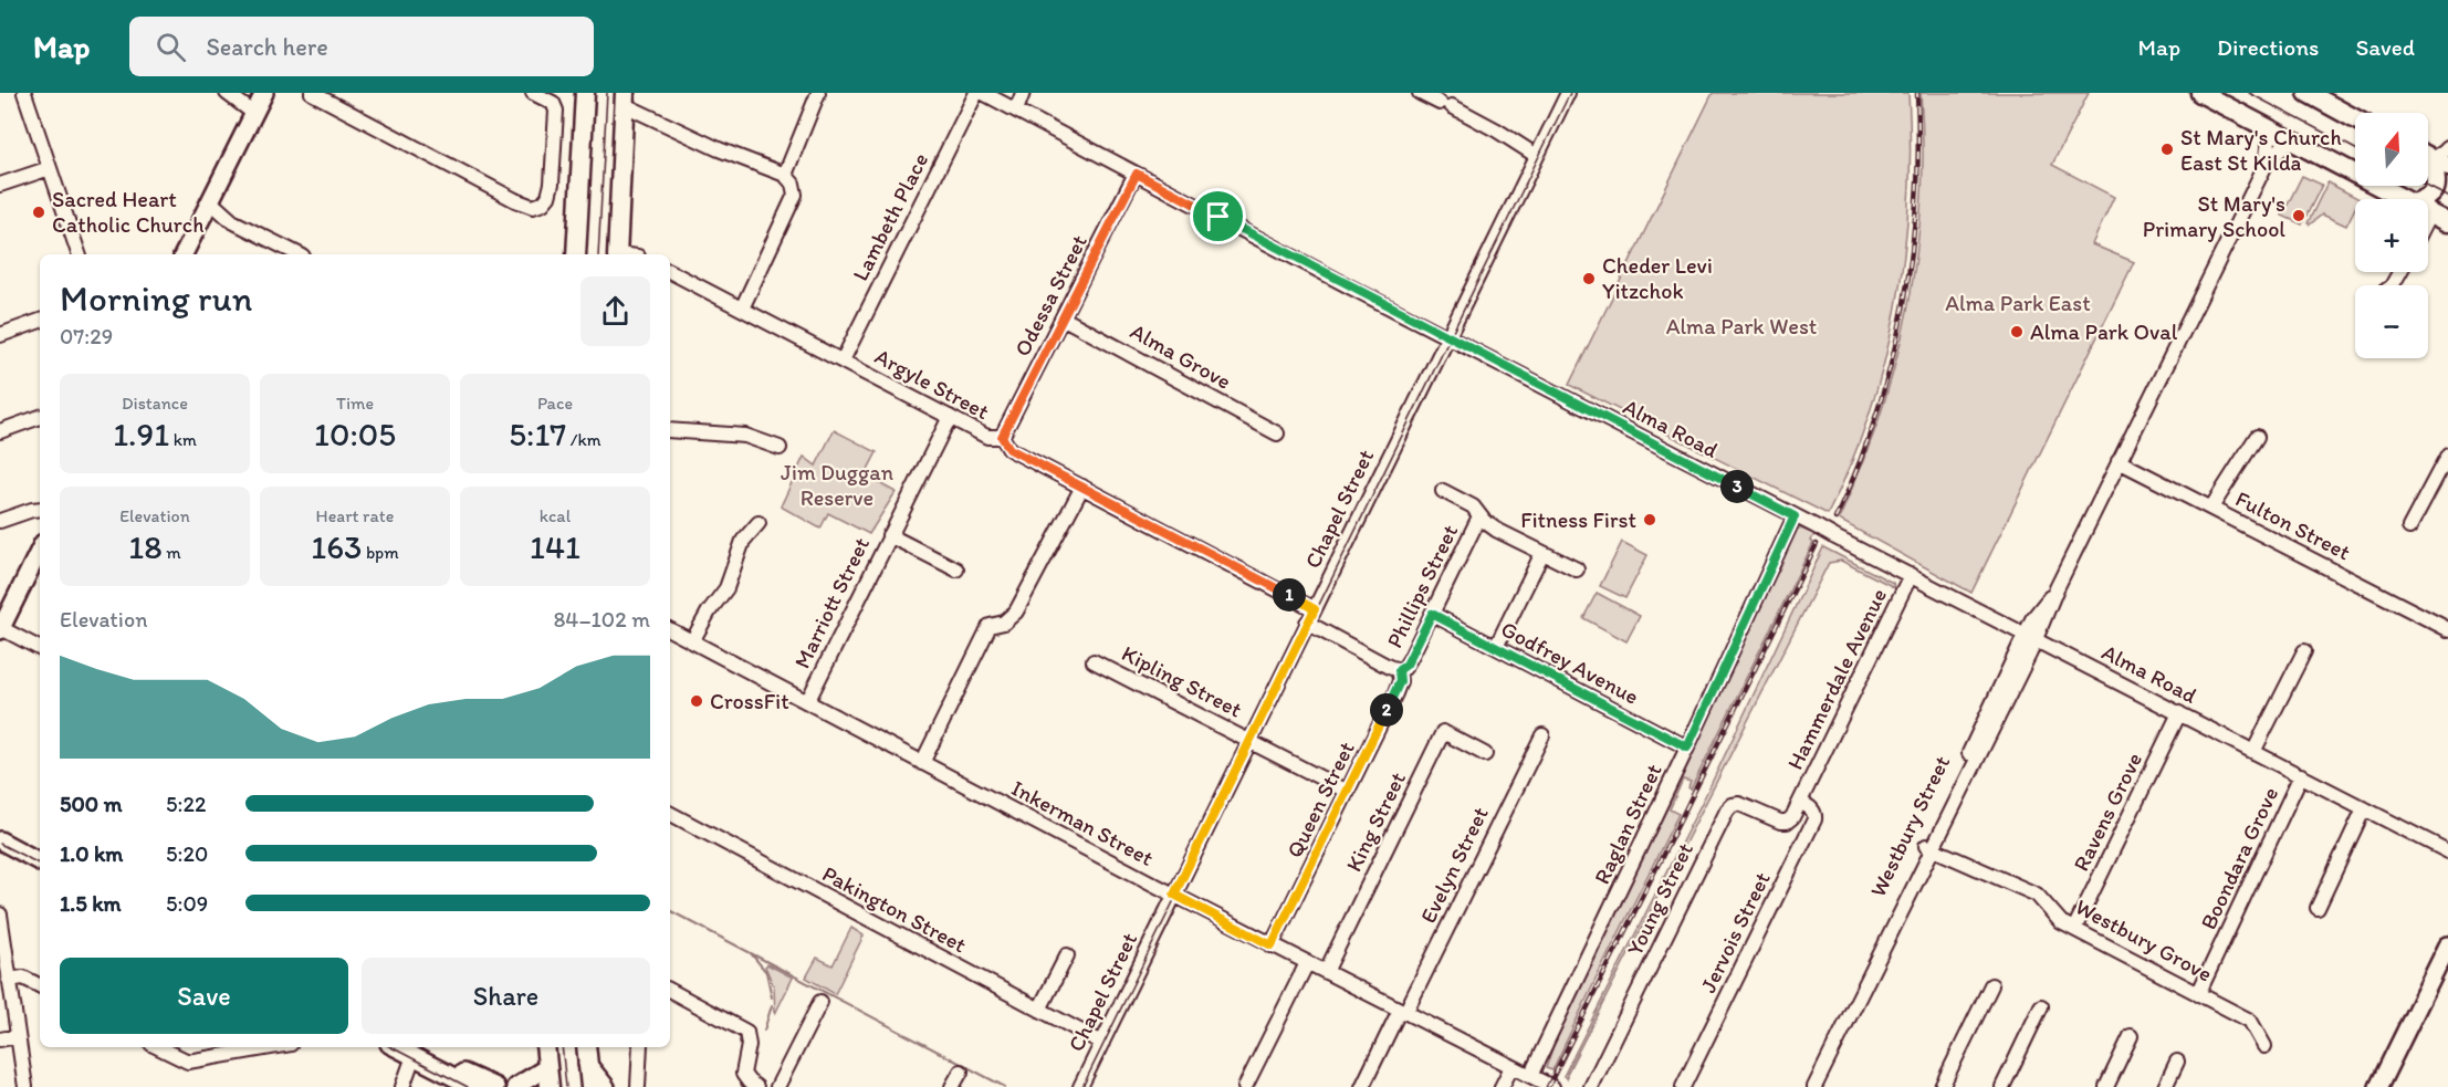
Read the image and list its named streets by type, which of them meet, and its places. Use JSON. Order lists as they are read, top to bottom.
{
  "streets": {
    "street": [
      "Lambeth Place",
      "Odessa Street",
      "Alma Grove",
      "Argyle Street",
      "Alma Road",
      "Chapel Street",
      "Fulton Street",
      "Phillips Street",
      "Marriott Street",
      "Godfrey Avenue",
      "Hammerdale Avenue",
      "Kipling Street",
      "Queen Street",
      "Ravens Grove",
      "King Street",
      "Inkerman Street",
      "Raglan Street",
      "Westbury Street",
      "Boondara Grove",
      "Evelyn Street",
      "Young Street",
      "Pakington Street",
      "Jervois Street",
      "Westbury Grove"
    ]
  },
  "crossings": [
    ["Lambeth Place", "Argyle Street"],
    ["Odessa Street", "Alma Grove"],
    ["Odessa Street", "Argyle Street"],
    ["Odessa Street", "Alma Road"],
    ["Argyle Street", "Chapel Street"],
    ["Argyle Street", "Marriott Street"],
    ["Alma Road", "Chapel Street"],
    ["Alma Road", "Hammerdale Avenue"],
    ["Alma Road", "Ravens Grove"],
    ["Alma Road", "Raglan Street"],
    ["Alma Road", "Westbury Street"],
    ["Alma Road", "Boondara Grove"],
    ["Chapel Street", "Kipling Street"],
    ["Chapel Street", "Inkerman Street"],
    ["Chapel Street", "Pakington Street"],
    ["Fulton Street", "Westbury Street"],
    ["Phillips Street", "Godfrey Avenue"],
    ["Phillips Street", "Queen Street"],
    ["Marriott Street", "Inkerman Street"],
    ["Godfrey Avenue", "Raglan Street"],
    ["Hammerdale Avenue", "Young Street"],
    ["Hammerdale Avenue", "Jervois Street"],
    ["Kipling Street", "Queen Street"],
    ["Queen Street", "Inkerman Street"],
    ["Ravens Grove", "Westbury Grove"],
    ["King Street", "Inkerman Street"],
    ["Inkerman Street", "Raglan Street"],
    ["Inkerman Street", "Evelyn Street"],
    ["Westbury Street", "Westbury Grove"],
    ["Boondara Grove", "Westbury Grove"],
    ["Young Street", "Jervois Street"]
  ],
  "parks": ["Alma Park East", "Alma Park West", "Jim Duggan Reserve"],
  "places": [
    "St Mary's Church East St Kilda",
    "Sacred Heart Catholic Church",
    "St Mary's Primary School",
    "Cheder Levi Yitzchok",
    "Alma Park Oval",
    "Fitness First",
    "CrossFit"
  ],
  "north": "top",
  "page": {
    "header": "Map",
    "search": "Search here",
    "nav": ["Map", "Directions", "Saved"],
    "map_buttons": ["+", "−"],
    "heading": ["Morning run", "07:29"],
    "stats": [
      ["Distance", "1.91 km"],
      ["Time", "10:05"],
      ["Pace", "5:17 /km"],
      ["Elevation", "18 m"],
      ["Heart rate", "163 bpm"],
      ["kcal", "141"]
    ],
    "pins": ["3", "1", "2"],
    "chart": ["Elevation", "84–102 m"],
    "list": [
      {
        "name": "500 m",
        "note": "5:22"
      },
      {
        "name": "1.0 km",
        "note": "5:20"
      },
      {
        "name": "1.5 km",
        "note": "5:09"
      }
    ],
    "buttons": ["Save", "Share"]
  }
}
